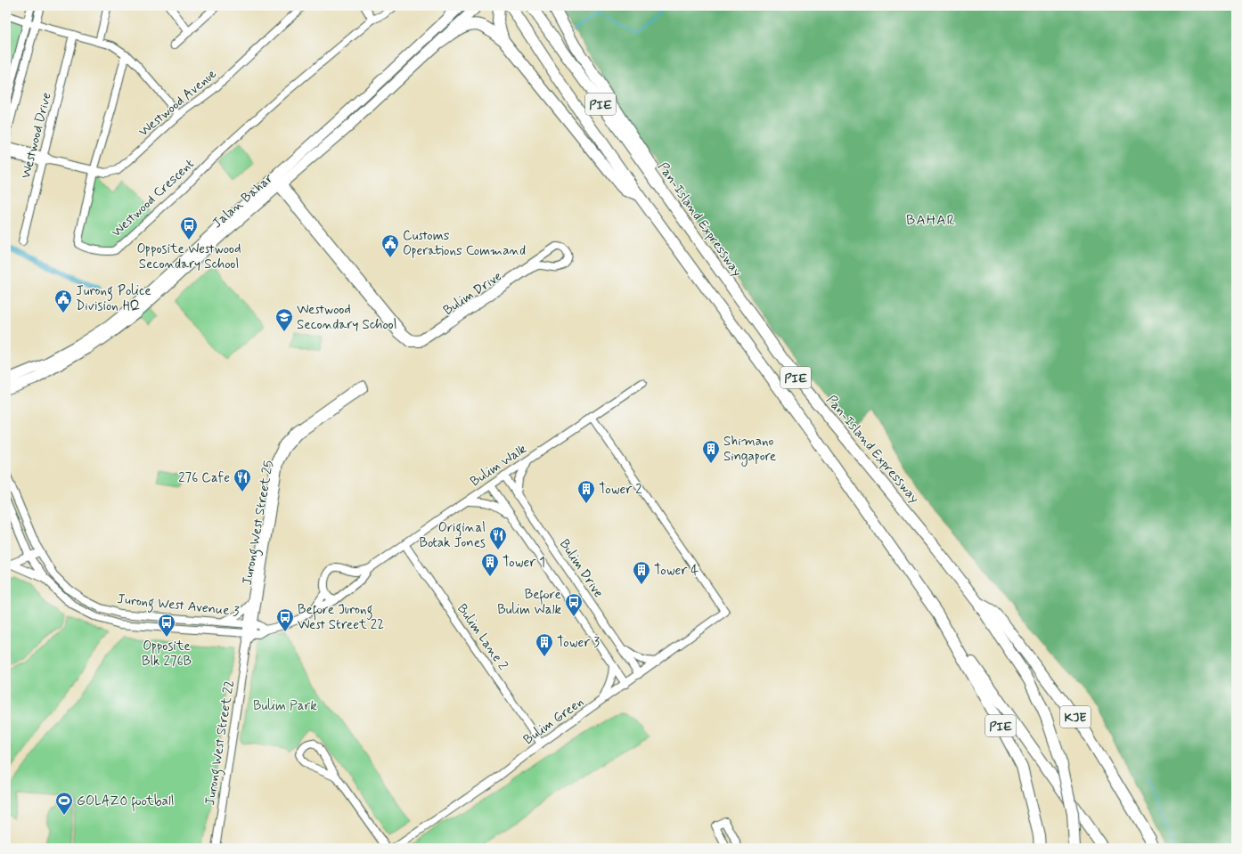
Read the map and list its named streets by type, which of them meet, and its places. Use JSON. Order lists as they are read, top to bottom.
{
  "streets": {
    "highway": ["PIE", "Pan-Island Expressway", "KJE"],
    "main road": ["Jalan Bahar"],
    "street": [
      "Westwood Avenue",
      "Westwood Drive",
      "Westwood Crescent",
      "Bulim Drive",
      "Bulim Walk",
      "Jurong West Street 25",
      "Jurong West Avenue 3",
      "Bulim Lane 2",
      "Bulim Green",
      "Jurong West Street 22"
    ]
  },
  "crossings": [
    ["Westwood Avenue", "Westwood Drive"],
    ["Westwood Avenue", "Westwood Crescent"],
    ["Jalan Bahar", "Bulim Drive"],
    ["Pan-Island Expressway", "KJE"],
    ["Bulim Drive", "Bulim Walk"],
    ["Bulim Drive", "Bulim Green"],
    ["Bulim Walk", "Jurong West Street 25"],
    ["Bulim Walk", "Jurong West Avenue 3"],
    ["Bulim Walk", "Bulim Lane 2"],
    ["Bulim Walk", "Bulim Green"],
    ["Bulim Walk", "Jurong West Street 22"],
    ["Jurong West Street 25", "Jurong West Avenue 3"],
    ["Jurong West Street 25", "Jurong West Street 22"],
    ["Jurong West Avenue 3", "Jurong West Street 22"],
    ["Bulim Lane 2", "Bulim Green"]
  ],
  "districts": ["BAHAR"],
  "parks": ["Bulim Park"],
  "places": {
    "bus stop": [
      "Opposite Westwood Secondary School",
      "Before Bulim Walk",
      "Before Jurong West Street 22",
      "Opposite Blk 276B"
    ],
    "public building": ["Customs Operations Command", "Jurong Police Division HQ"],
    "school or university": ["Westwood Secondary School"],
    "building": [
      "Shimano Singapore",
      "Tower 2",
      "Tower 1",
      "Tower 4",
      "Tower 3"
    ],
    "restaurant": ["276 Cafe", "Original Botak Jones"],
    "sports": ["GOLAZO football"]
  }
}
